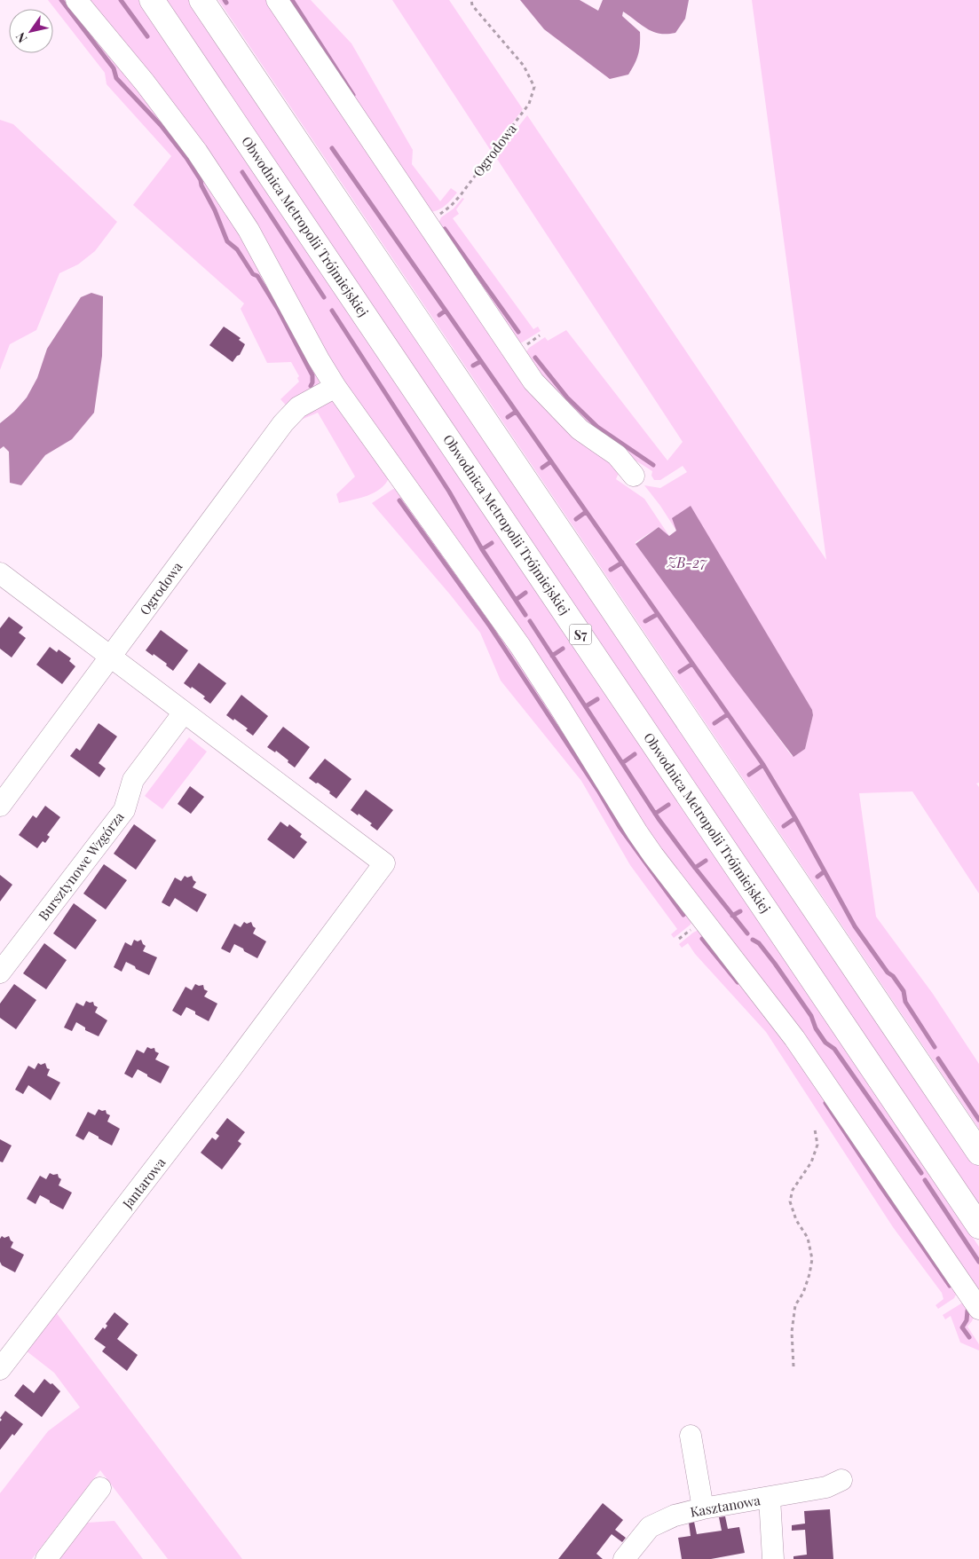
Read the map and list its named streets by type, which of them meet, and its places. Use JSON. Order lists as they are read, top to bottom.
{
  "streets": {
    "highway": ["Obwodnica Metropolii Trójmiejskiej", "S7"],
    "street": [
      "Ogrodowa",
      "Bursztynowe Wzgórza",
      "Jantarowa",
      "Kasztanowa"
    ]
  },
  "crossings": [
    ["Bursztynowe Wzgórza", "Jantarowa"]
  ],
  "water": ["ZB-27"],
  "north": "bottom left"
}
